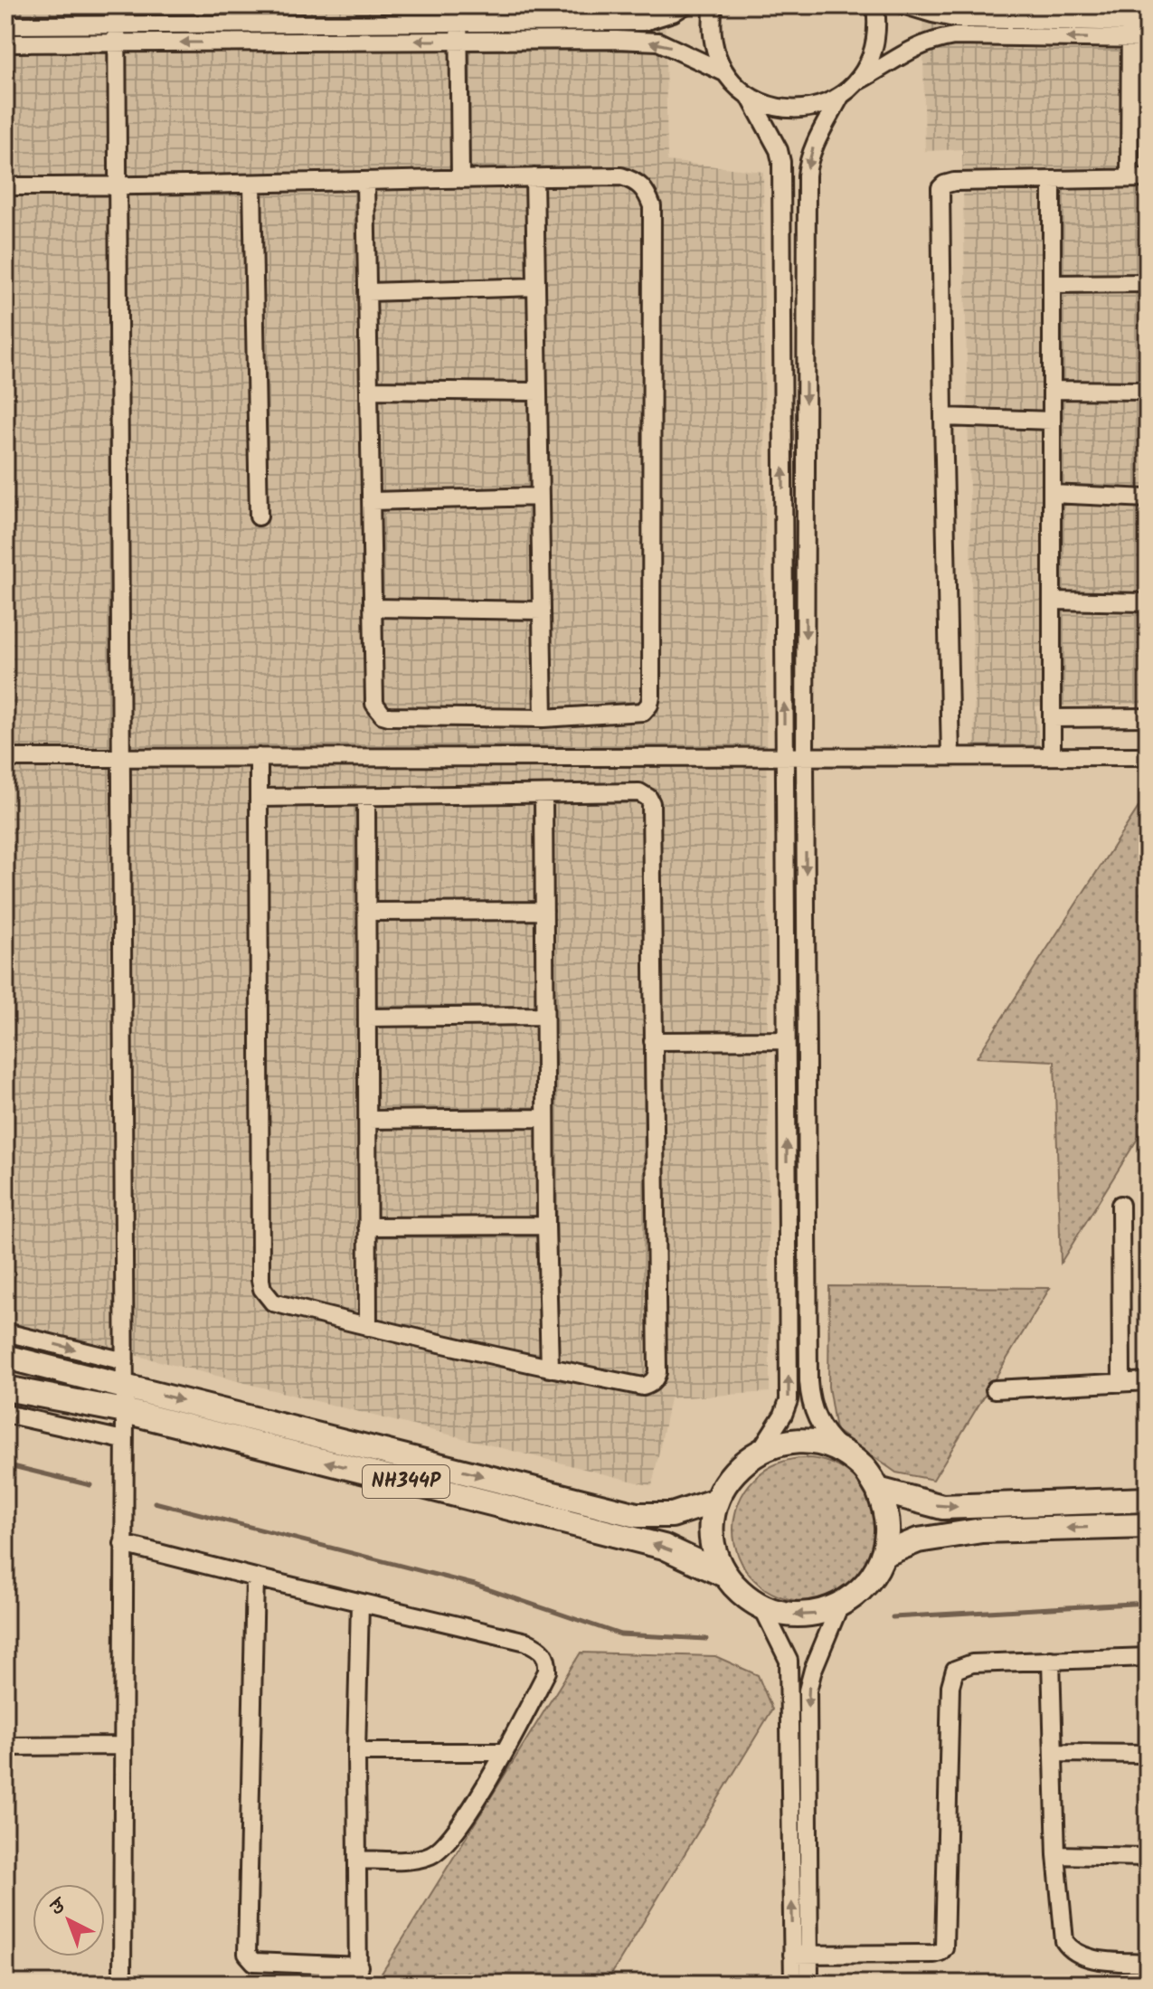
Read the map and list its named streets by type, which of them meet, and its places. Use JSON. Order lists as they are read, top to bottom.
{
  "streets": {
    "highway": ["NH344P"]
  },
  "north": "top left"
}
